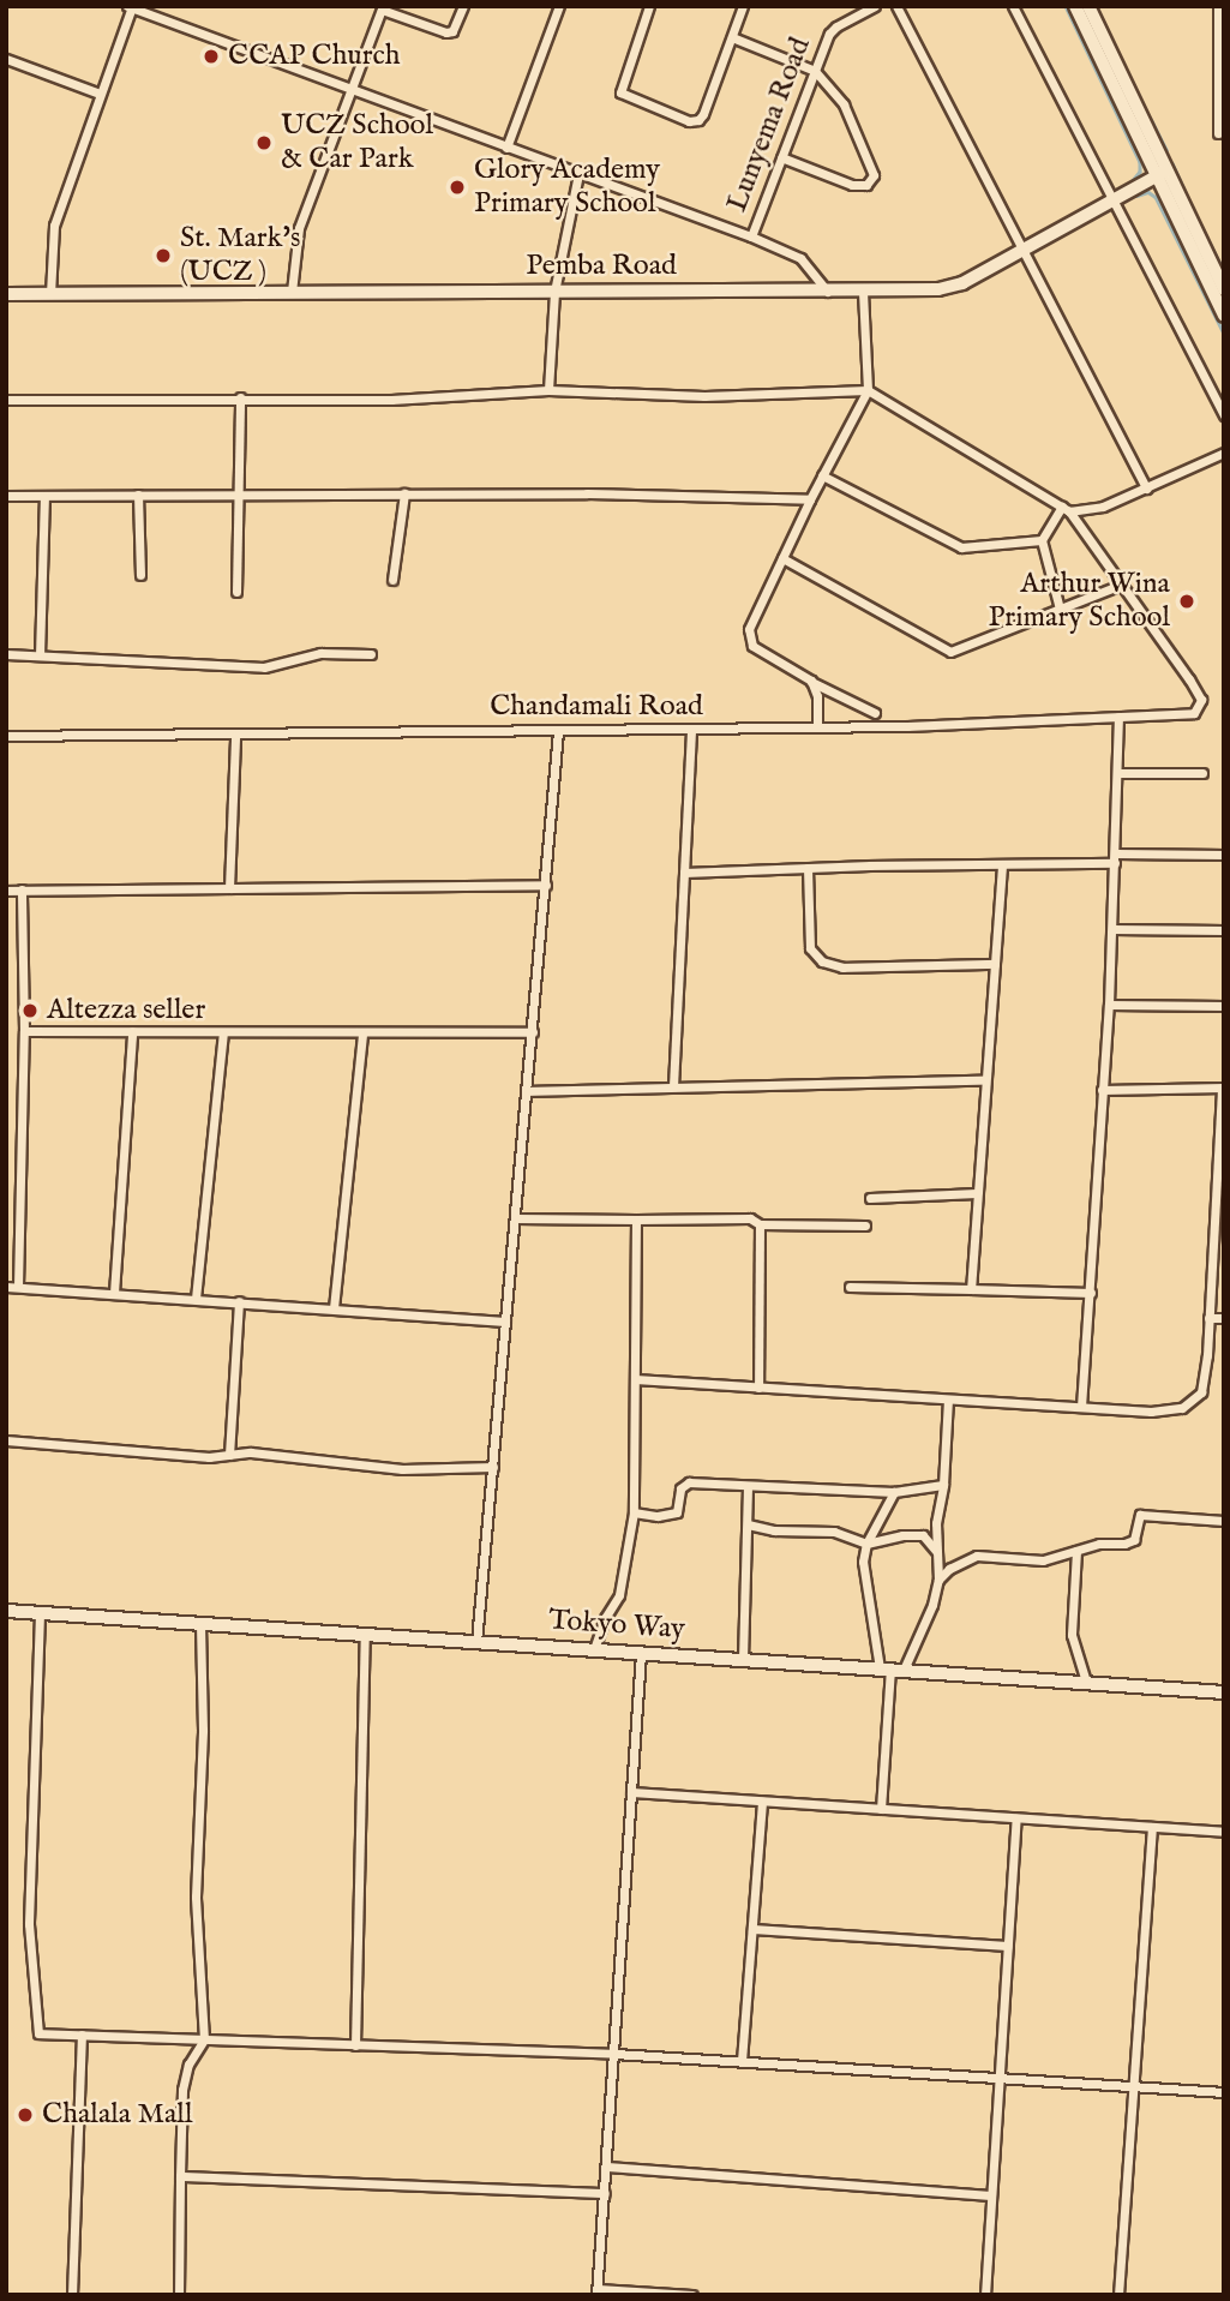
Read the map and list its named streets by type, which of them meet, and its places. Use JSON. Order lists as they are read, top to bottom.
{
  "streets": {
    "main road": ["Pemba Road", "Tokyo Way"],
    "street": ["Lunyema Road", "Chandamali Road"]
  },
  "places": [
    "CCAP Church",
    "UCZ School & Car Park",
    "Glory Academy Primary School",
    "St. Mark's (UCZ )",
    "Arthur Wina Primary School",
    "Altezza seller",
    "Chalala Mall"
  ]
}
